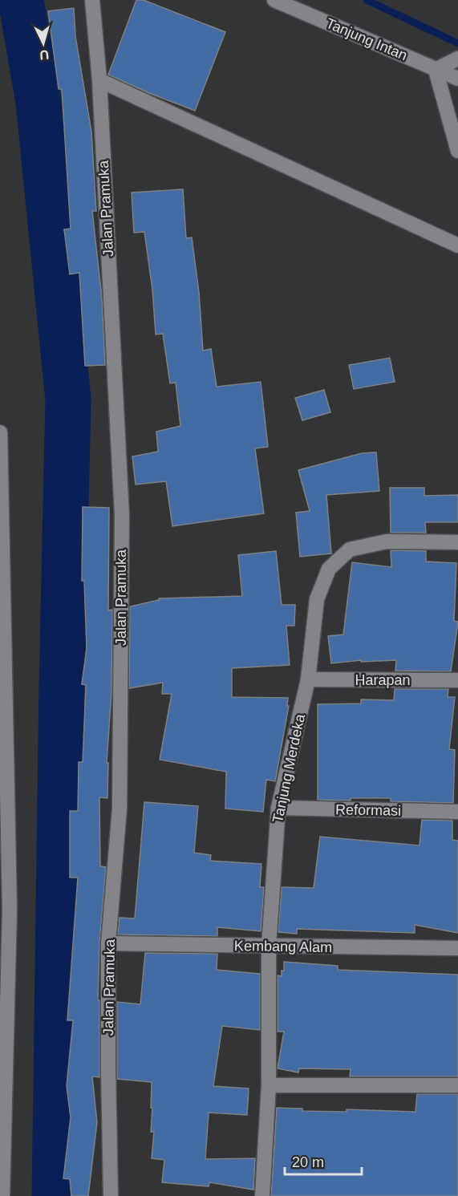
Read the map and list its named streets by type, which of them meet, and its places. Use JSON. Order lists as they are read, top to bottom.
{
  "streets": {
    "street": [
      "Tanjung Intan",
      "Jalan Pramuka",
      "Harapan",
      "Tanjung Merdeka",
      "Reformasi",
      "Kembang Alam"
    ]
  },
  "crossings": [
    ["Jalan Pramuka", "Kembang Alam"],
    ["Harapan", "Tanjung Merdeka"],
    ["Tanjung Merdeka", "Reformasi"],
    ["Tanjung Merdeka", "Kembang Alam"]
  ],
  "scale_bar": "20 m",
  "north": "bottom"
}
